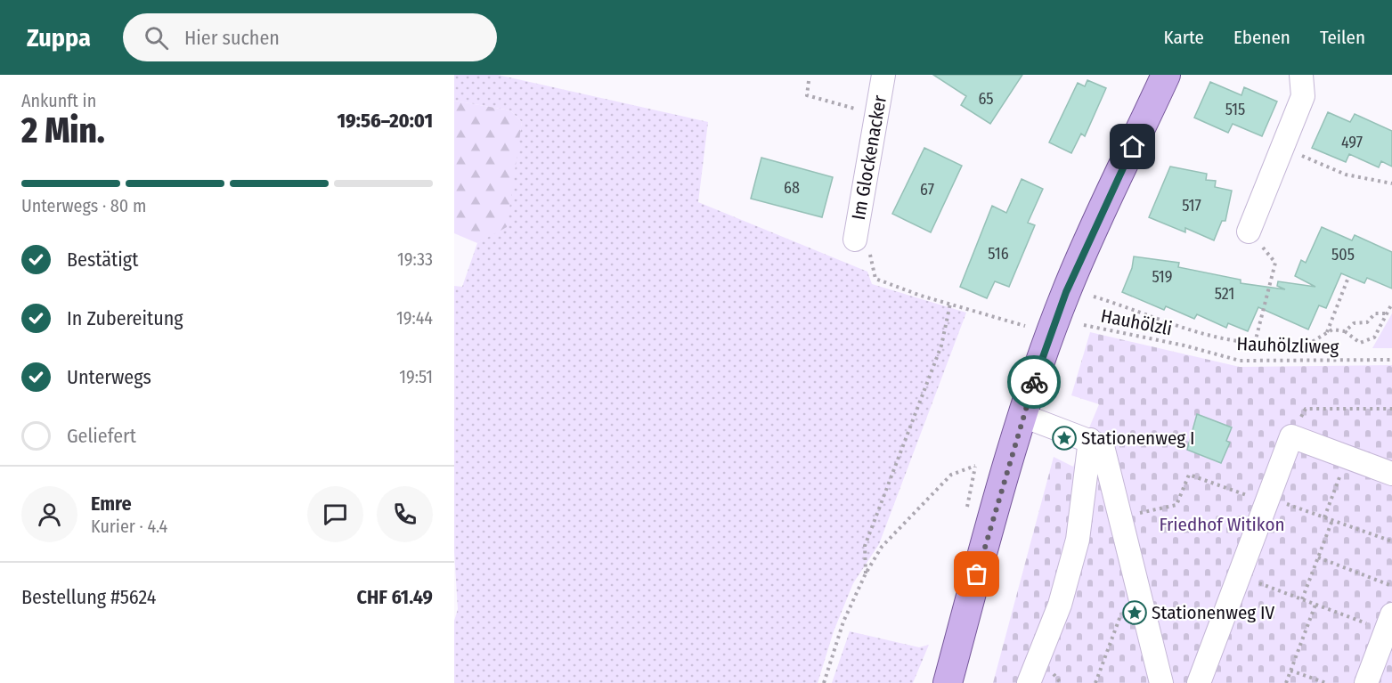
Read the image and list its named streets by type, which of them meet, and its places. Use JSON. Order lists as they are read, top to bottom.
{
  "streets": {
    "street": ["Im Glockenacker"],
    "path": ["Hauhölzli", "Hauhölzliweg"]
  },
  "crossings": [
    ["Hauhölzli", "Hauhölzliweg"]
  ],
  "parks": ["Friedhof Witikon"],
  "places": {
    "place": ["Stationenweg I", "Stationenweg IV"]
  },
  "house_numbers": [
    "65",
    "515",
    "497",
    "68",
    "67",
    "517",
    "516",
    "505",
    "519",
    "521"
  ],
  "page": {
    "header": "Zuppa",
    "search": "Hier suchen",
    "nav": ["Karte", "Ebenen", "Teilen"],
    "heading": ["2 Min.", "Ankunft in", "19:56–20:01"],
    "panel": [
      "Emre",
      "Kurier · 4.4",
      "Bestellung #5624",
      "CHF 61.49"
    ],
    "bar": "Unterwegs · 80 m",
    "list": [
      ["Bestätigt", "19:33"],
      ["In Zubereitung", "19:44"],
      ["Unterwegs", "19:51"],
      "Geliefert"
    ]
  }
}
